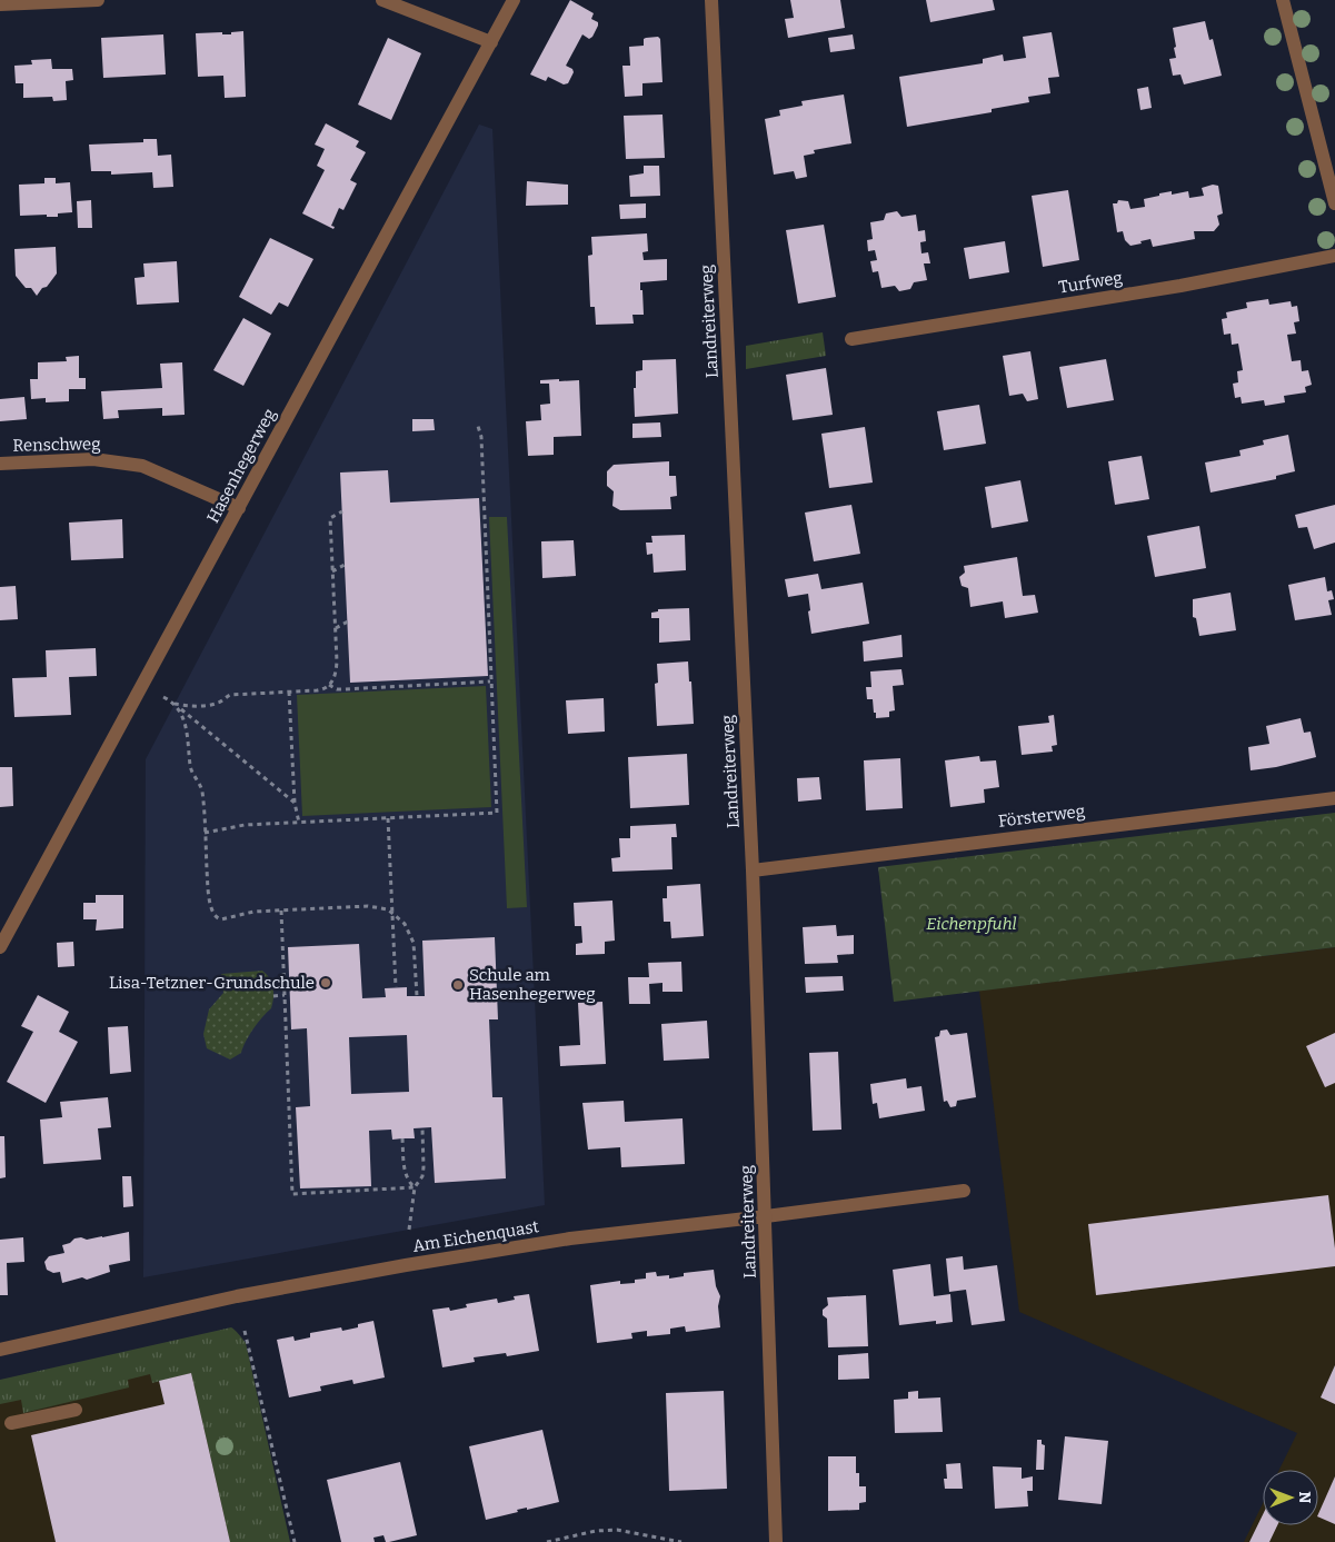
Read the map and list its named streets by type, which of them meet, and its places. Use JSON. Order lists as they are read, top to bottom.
{
  "streets": {
    "street": [
      "Turfweg",
      "Landreiterweg",
      "Renschweg",
      "Hasenhegerweg",
      "Försterweg",
      "Am Eichenquast"
    ]
  },
  "crossings": [
    ["Landreiterweg", "Försterweg"],
    ["Landreiterweg", "Am Eichenquast"],
    ["Renschweg", "Hasenhegerweg"]
  ],
  "parks": ["Eichenpfuhl"],
  "places": ["Lisa-Tetzner-Grundschule", "Schule am Hasenhegerweg"],
  "north": "right"
}
